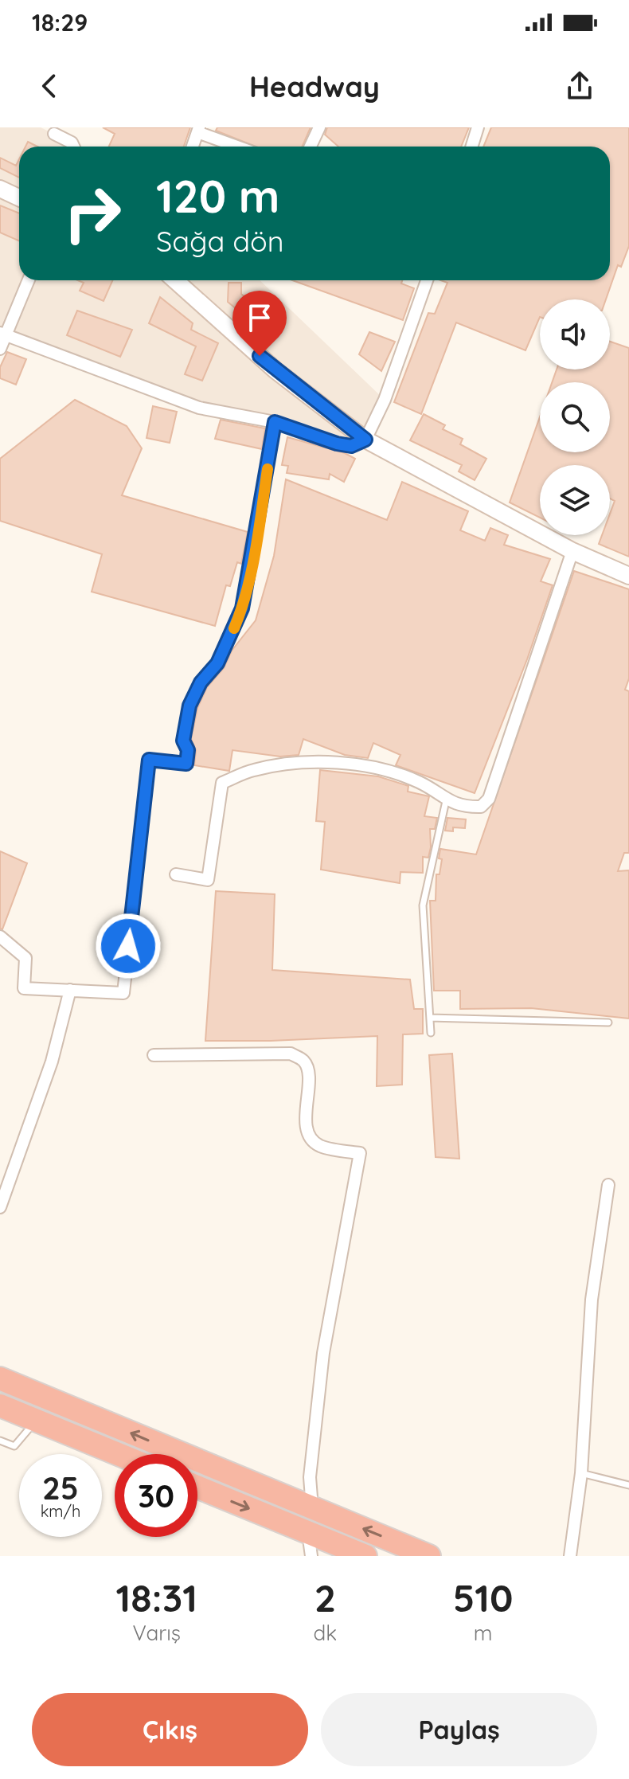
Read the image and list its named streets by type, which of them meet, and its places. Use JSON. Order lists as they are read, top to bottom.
{
  "page": {
    "status": "18:29",
    "header": "Headway",
    "turn": ["120 m", "Sağa dön"],
    "speed": "25 km/h",
    "limit": "30",
    "eta": [
      "18:31",
      "Varış",
      "2",
      "dk",
      "510",
      "m"
    ],
    "buttons": ["Çıkış", "Paylaş"]
  }
}
